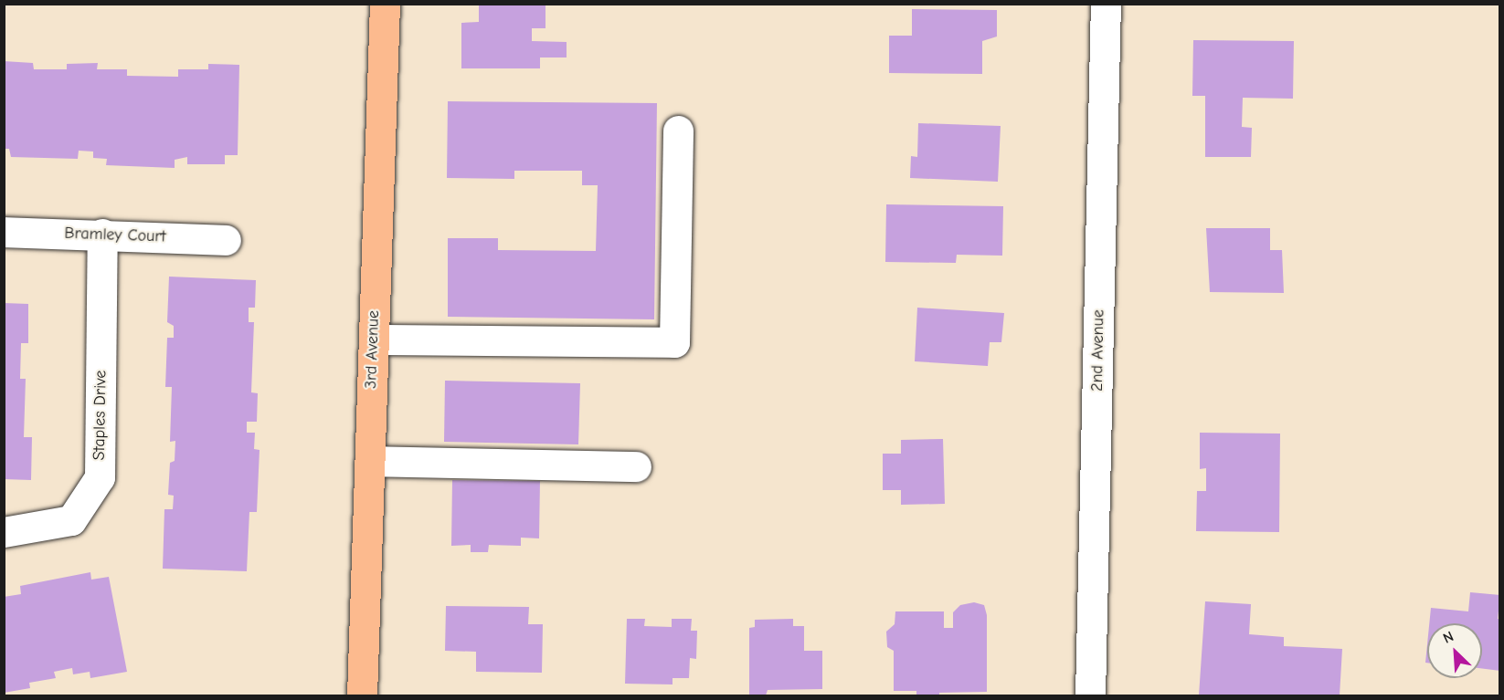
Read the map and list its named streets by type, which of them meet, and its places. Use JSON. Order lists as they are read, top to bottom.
{
  "streets": {
    "main road": ["3rd Avenue"],
    "street": ["Bramley Court", "2nd Avenue", "Staples Drive"]
  },
  "crossings": [
    ["Bramley Court", "Staples Drive"]
  ],
  "north": "top left"
}
